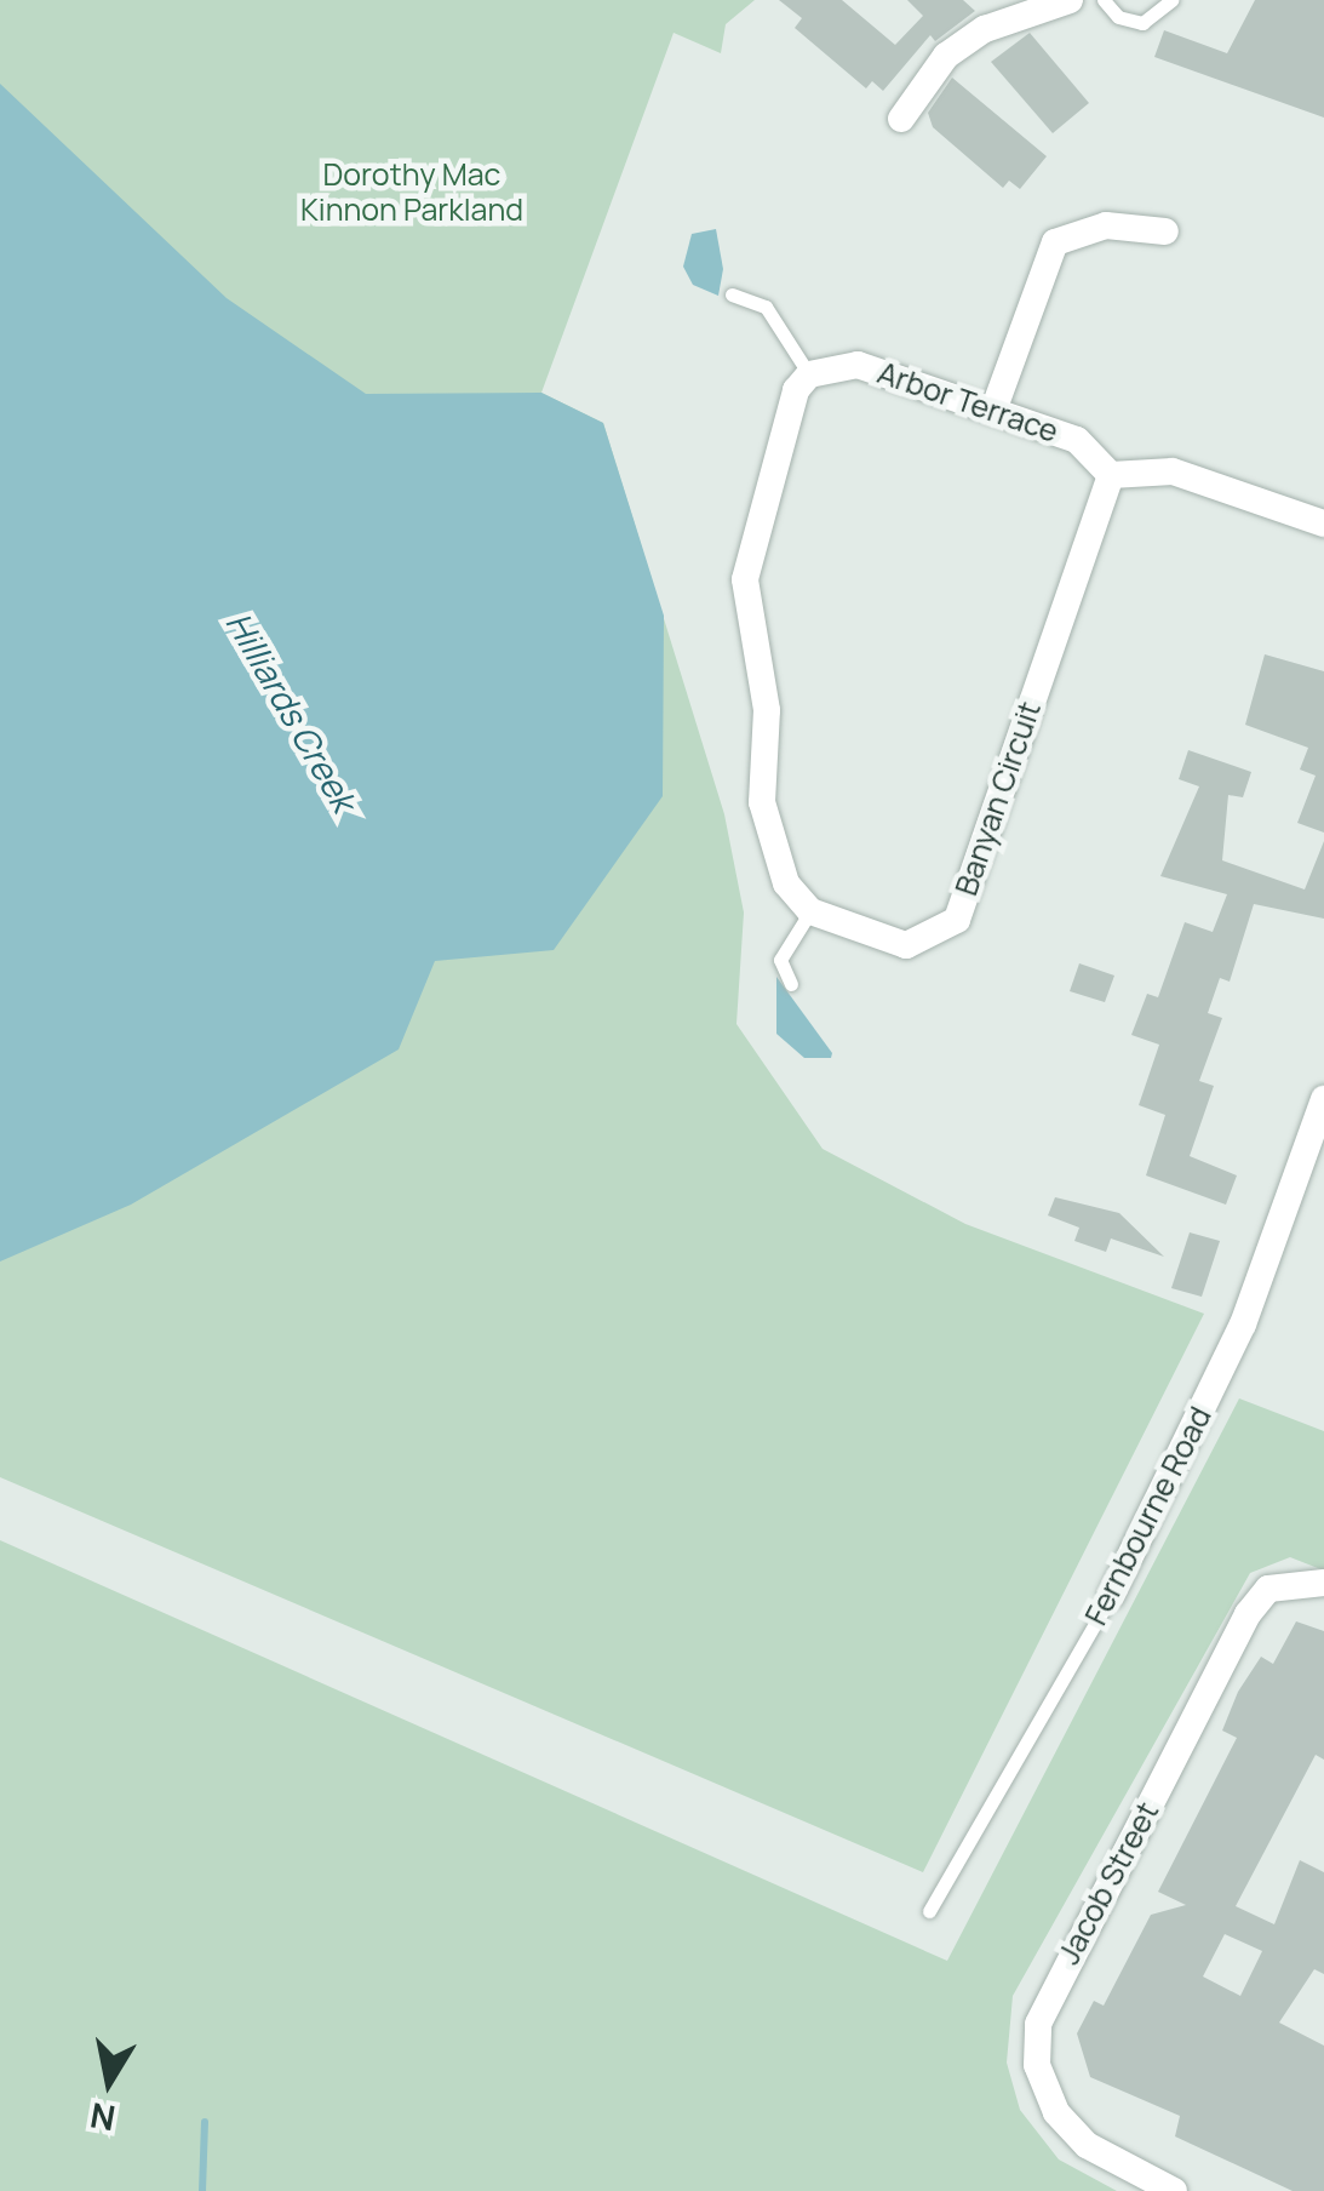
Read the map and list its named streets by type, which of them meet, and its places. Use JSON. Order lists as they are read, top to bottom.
{
  "streets": {
    "street": [
      "Arbor Terrace",
      "Banyan Circuit",
      "Fernbourne Road",
      "Jacob Street"
    ]
  },
  "crossings": [
    ["Arbor Terrace", "Banyan Circuit"]
  ],
  "water": ["Hilliards Creek"],
  "parks": ["Dorothy Mac Kinnon Parkland"],
  "north": "bottom"
}
